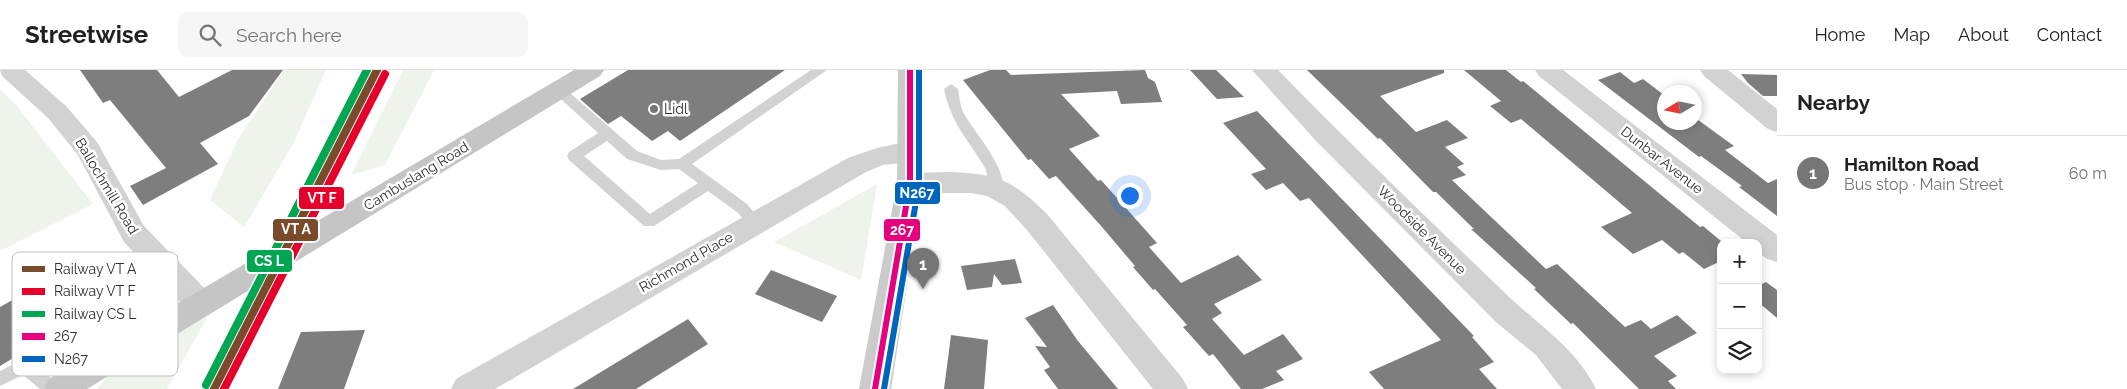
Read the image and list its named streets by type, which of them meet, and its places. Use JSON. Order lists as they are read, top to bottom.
{
  "streets": {
    "main road": ["Cambuslang Road"],
    "street": [
      "Dunbar Avenue",
      "Ballochmill Road",
      "Woodside Avenue",
      "Richmond Place"
    ]
  },
  "crossings": [
    ["Cambuslang Road", "Ballochmill Road"]
  ],
  "places": ["Lidl"],
  "lines": ["transit line 267", "transit line N267"],
  "legend": [
    "Railway VT A",
    "Railway VT F",
    "Railway CS L",
    "267",
    "N267"
  ],
  "north": "left",
  "page": {
    "header": "Streetwise",
    "search": "Search here",
    "nav": [
      "Home",
      "Map",
      "About",
      "Contact"
    ],
    "heading": "Nearby",
    "list": [
      {
        "mark": "1",
        "name": "Hamilton Road",
        "note": "Bus stop · Main Street",
        "value": "60 m"
      }
    ],
    "map_buttons": ["+", "−"],
    "pins": "1"
  }
}
